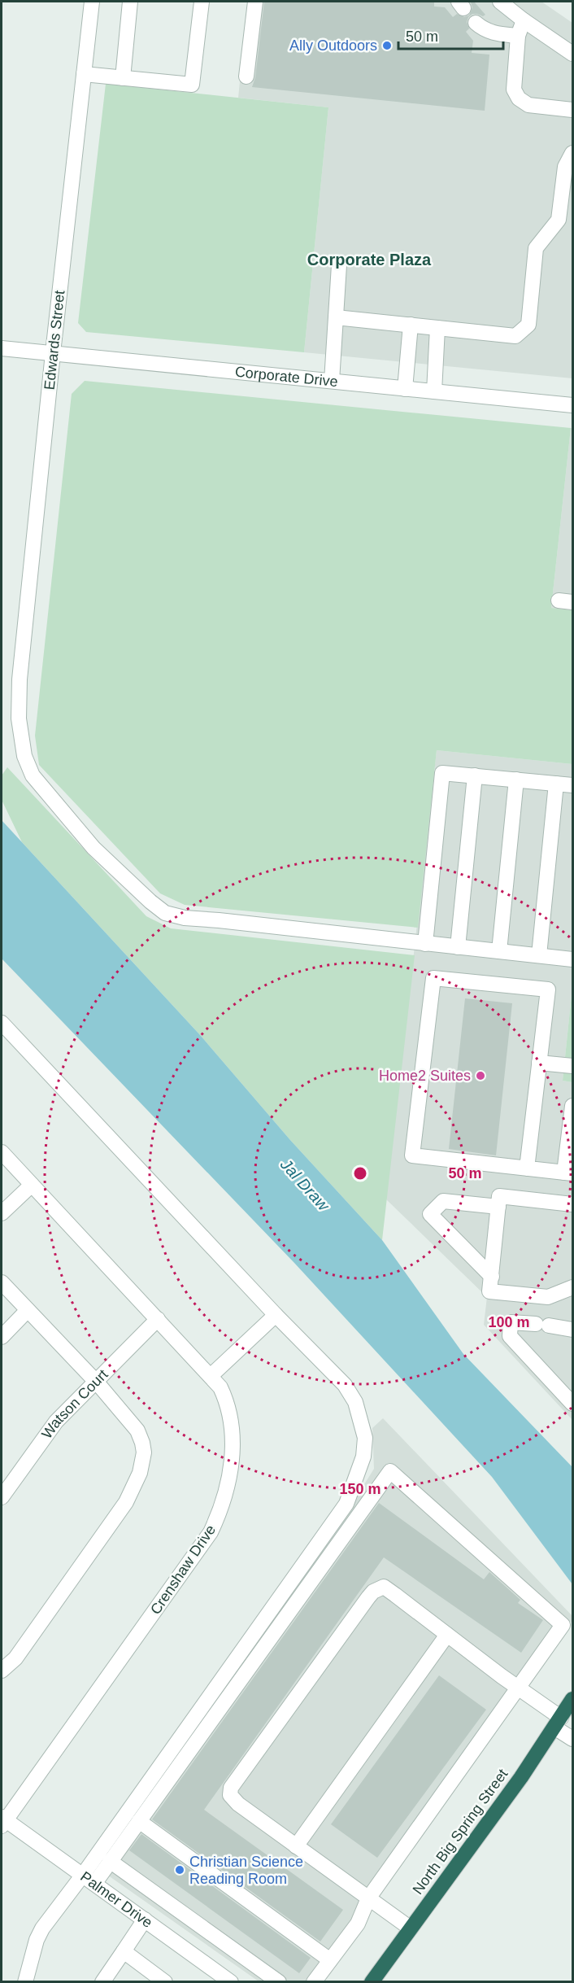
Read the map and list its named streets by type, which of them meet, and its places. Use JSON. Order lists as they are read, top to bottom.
{
  "streets": {
    "highway": ["North Big Spring Street"],
    "street": [
      "Edwards Street",
      "Corporate Drive",
      "Watson Court",
      "Crenshaw Drive",
      "Palmer Drive"
    ]
  },
  "crossings": [
    ["Edwards Street", "Corporate Drive"],
    ["Watson Court", "Crenshaw Drive"],
    ["Crenshaw Drive", "Palmer Drive"]
  ],
  "districts": ["Corporate Plaza"],
  "water": ["Jal Draw"],
  "places": ["Ally Outdoors", "Home2 Suites", "Christian Science Reading Room"],
  "scale_bar": "50 m",
  "rings": ["50 m", "100 m", "150 m"]
}
